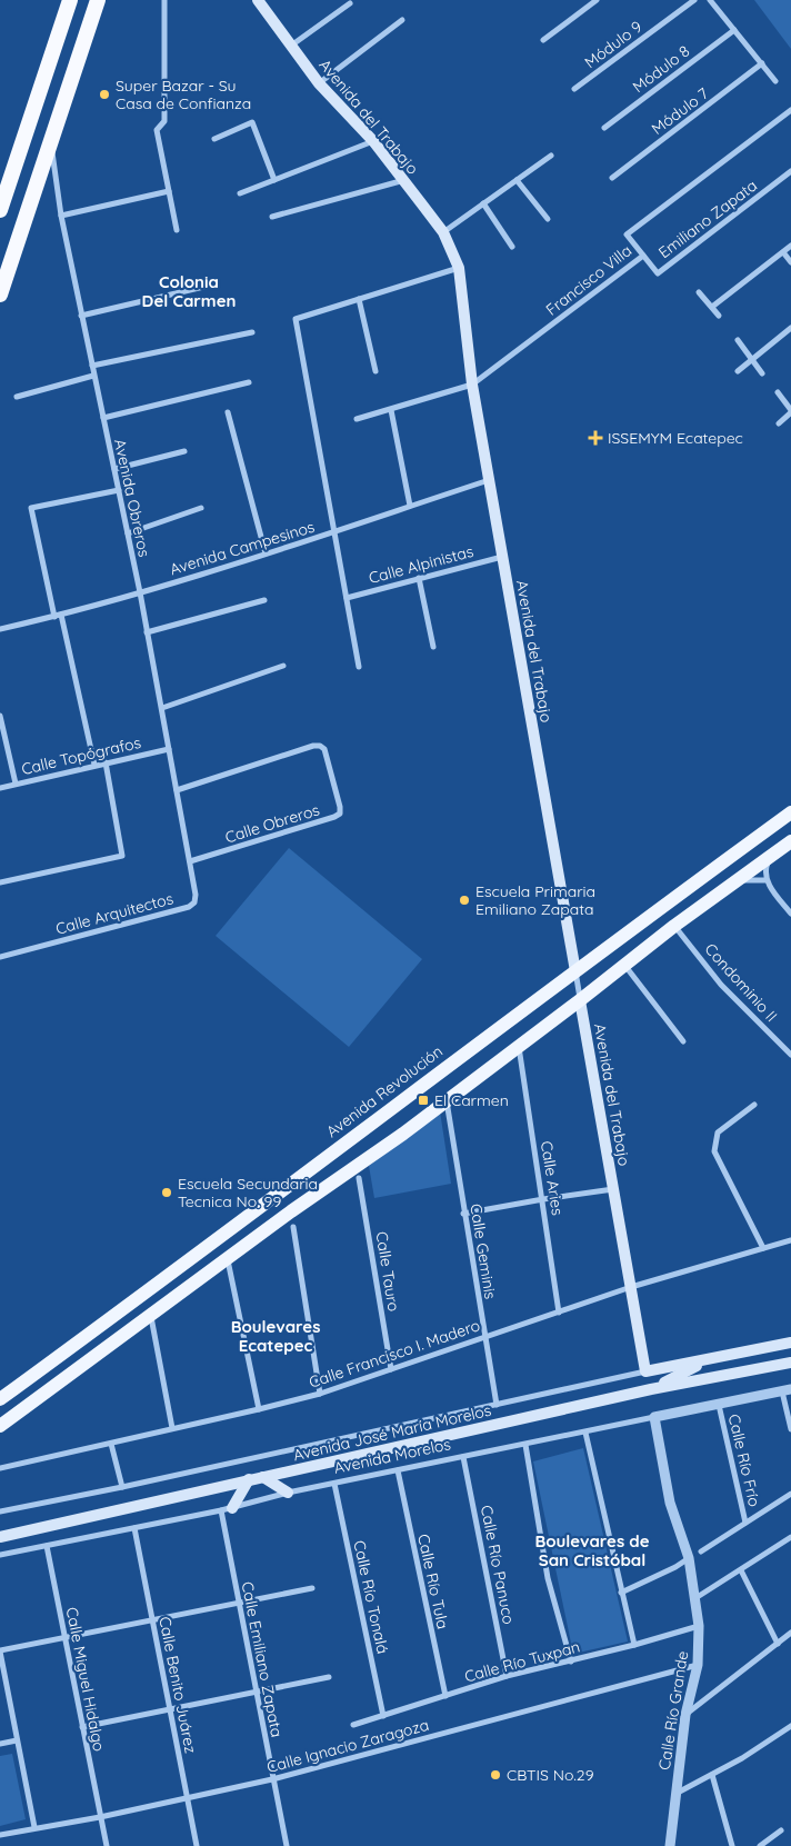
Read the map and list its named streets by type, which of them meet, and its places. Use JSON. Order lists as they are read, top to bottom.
{
  "streets": {
    "main road": ["Avenida del Trabajo", "Avenida Revolución", "Avenida José María Morelos"],
    "street": [
      "Módulo 9",
      "Módulo 8",
      "Módulo 7",
      "Emiliano Zapata",
      "Francisco Villa",
      "Avenida Obreros",
      "Avenida Campesinos",
      "Calle Alpinistas",
      "Calle Topógrafos",
      "Calle Obreros",
      "Calle Arquitectos",
      "Condominio II",
      "Calle Aries",
      "Calle Geminis",
      "Calle Tauro",
      "Calle Francisco I. Madero",
      "Avenida Morelos",
      "Calle Río Frío",
      "Calle Río Panuco",
      "Calle Río Tula",
      "Calle Río Tonalá",
      "Calle Emiliano Zapata",
      "Calle Río Tuxpan",
      "Calle Miguel Hidalgo",
      "Calle Benito Juárez",
      "Calle Río Grande",
      "Calle Ignacio Zaragoza"
    ]
  },
  "crossings": [
    ["Avenida del Trabajo", "Francisco Villa"],
    ["Avenida del Trabajo", "Avenida Campesinos"],
    ["Avenida del Trabajo", "Calle Alpinistas"],
    ["Avenida del Trabajo", "Avenida Revolución"],
    ["Avenida del Trabajo", "Calle Francisco I. Madero"],
    ["Avenida del Trabajo", "Avenida José María Morelos"],
    ["Emiliano Zapata", "Francisco Villa"],
    ["Avenida Obreros", "Avenida Campesinos"],
    ["Avenida Obreros", "Calle Topógrafos"],
    ["Avenida Obreros", "Calle Obreros"],
    ["Avenida Obreros", "Calle Arquitectos"],
    ["Calle Obreros", "Calle Arquitectos"],
    ["Calle Aries", "Calle Francisco I. Madero"],
    ["Calle Geminis", "Calle Francisco I. Madero"],
    ["Calle Geminis", "Avenida José María Morelos"],
    ["Calle Tauro", "Calle Francisco I. Madero"],
    ["Avenida Morelos", "Calle Río Frío"],
    ["Avenida Morelos", "Calle Río Panuco"],
    ["Avenida Morelos", "Calle Río Tula"],
    ["Avenida Morelos", "Calle Río Tonalá"],
    ["Avenida Morelos", "Calle Emiliano Zapata"],
    ["Avenida Morelos", "Calle Miguel Hidalgo"],
    ["Avenida Morelos", "Calle Benito Juárez"],
    ["Avenida Morelos", "Calle Río Grande"],
    ["Calle Río Panuco", "Calle Río Tuxpan"],
    ["Calle Río Tula", "Calle Río Tuxpan"],
    ["Calle Río Tonalá", "Calle Río Tuxpan"],
    ["Calle Emiliano Zapata", "Calle Ignacio Zaragoza"],
    ["Calle Río Tuxpan", "Calle Río Grande"],
    ["Calle Miguel Hidalgo", "Calle Ignacio Zaragoza"],
    ["Calle Benito Juárez", "Calle Ignacio Zaragoza"],
    ["Calle Río Grande", "Calle Ignacio Zaragoza"]
  ],
  "districts": ["Colonia Del Carmen", "Boulevares Ecatepec", "Boulevares de San Cristóbal"],
  "places": {
    "other": [
      "Super Bazar - Su Casa de Confianza",
      "Escuela Primaria Emiliano Zapata",
      "Escuela Secundaria Tecnica No. 99",
      "CBTIS No.29"
    ],
    "health": ["ISSEMYM Ecatepec"],
    "transit": ["El Carmen"]
  }
}
